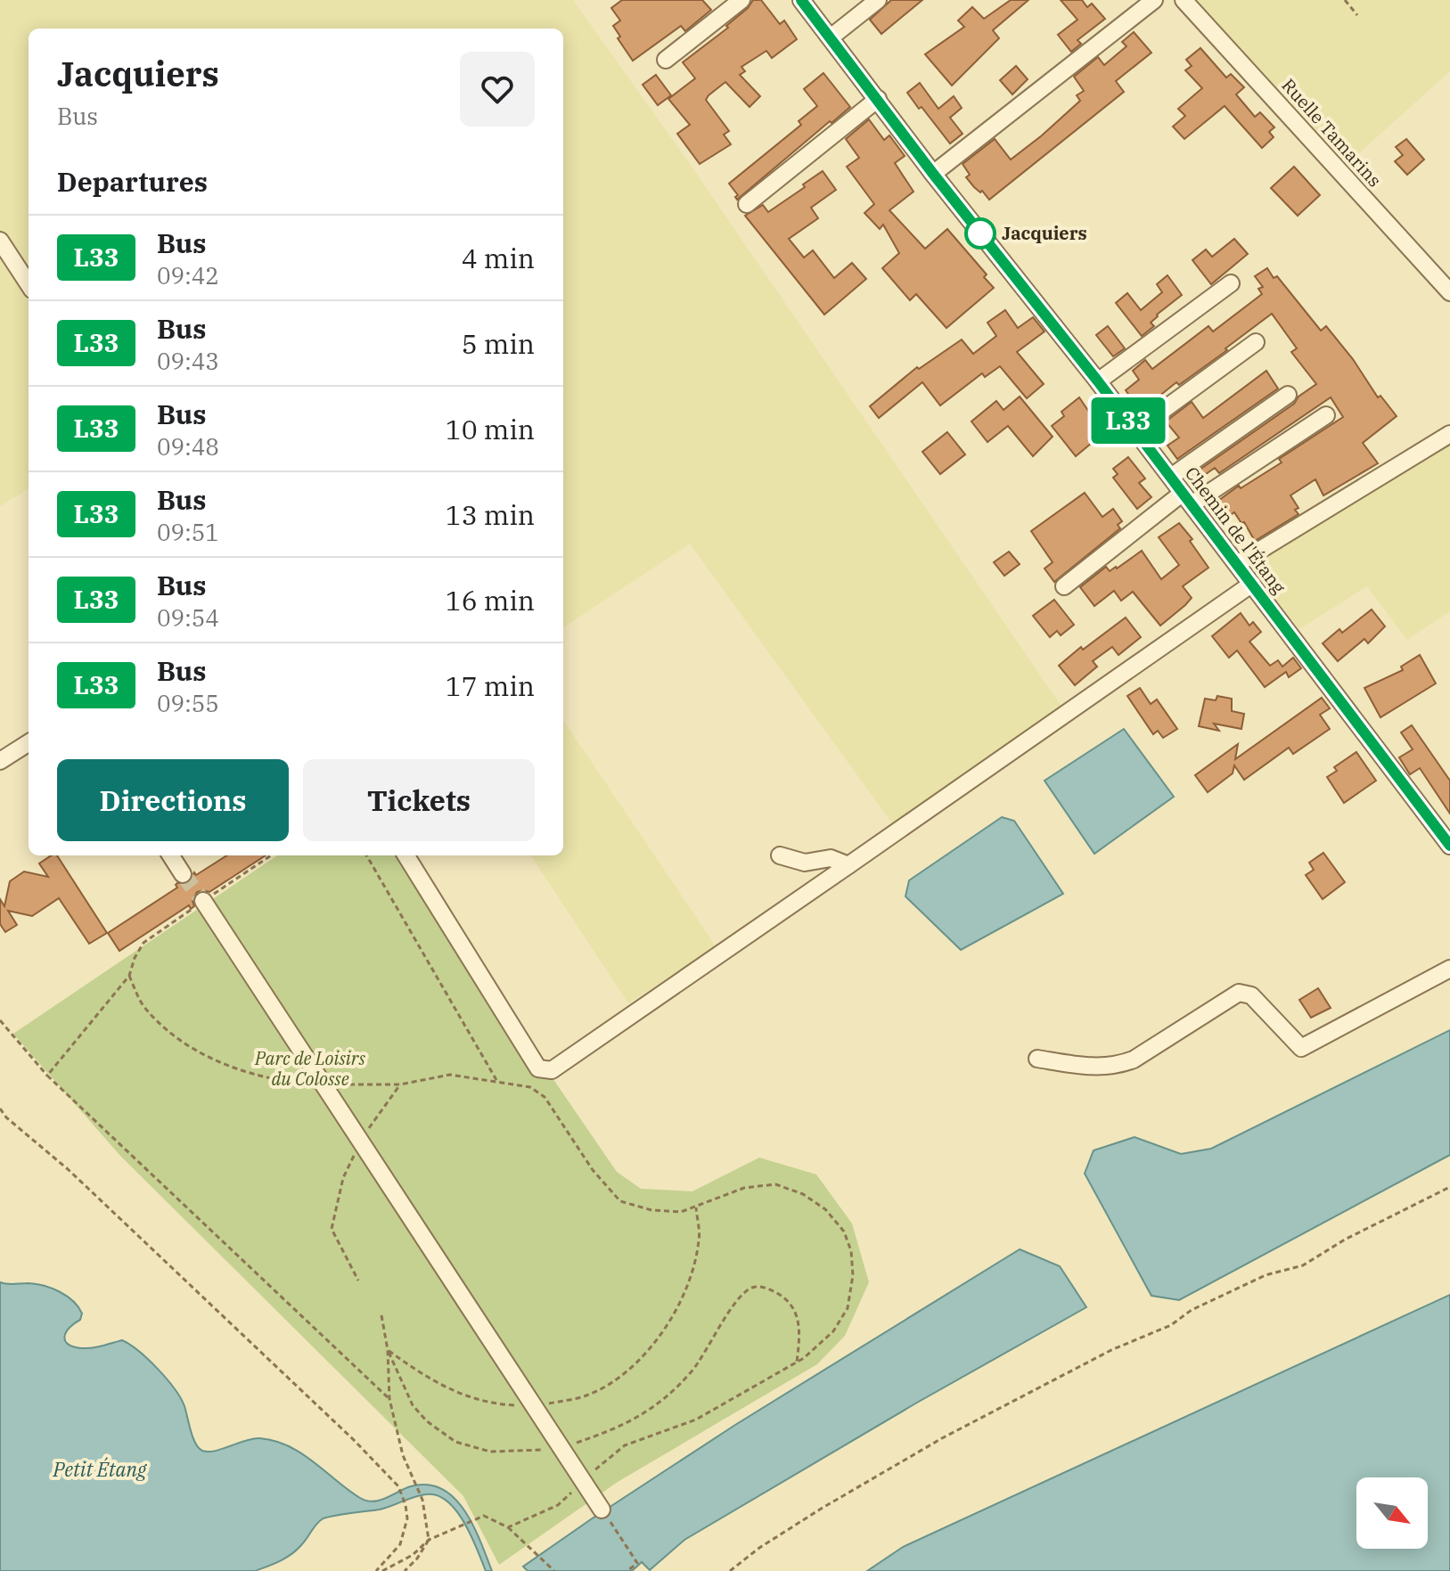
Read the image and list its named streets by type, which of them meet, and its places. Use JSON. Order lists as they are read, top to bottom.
{
  "streets": {
    "street": ["Ruelle Tamarins", "Chemin de l'Étang"]
  },
  "water": ["Petit Étang"],
  "parks": ["Parc de Loisirs du Colosse"],
  "places": ["Jacquiers"],
  "lines": ["bus line L33"],
  "north": "bottom right",
  "page": {
    "on_map": "L33",
    "heading": [
      ["Jacquiers", "Bus"],
      "Departures"
    ],
    "list": [
      {
        "mark": "L33",
        "name": "Bus",
        "note": "09:42",
        "value": "4 min"
      },
      {
        "mark": "L33",
        "name": "Bus",
        "note": "09:43",
        "value": "5 min"
      },
      {
        "mark": "L33",
        "name": "Bus",
        "note": "09:48",
        "value": "10 min"
      },
      {
        "mark": "L33",
        "name": "Bus",
        "note": "09:51",
        "value": "13 min"
      },
      {
        "mark": "L33",
        "name": "Bus",
        "note": "09:54",
        "value": "16 min"
      },
      {
        "mark": "L33",
        "name": "Bus",
        "note": "09:55",
        "value": "17 min"
      }
    ],
    "buttons": ["Directions", "Tickets"]
  }
}
